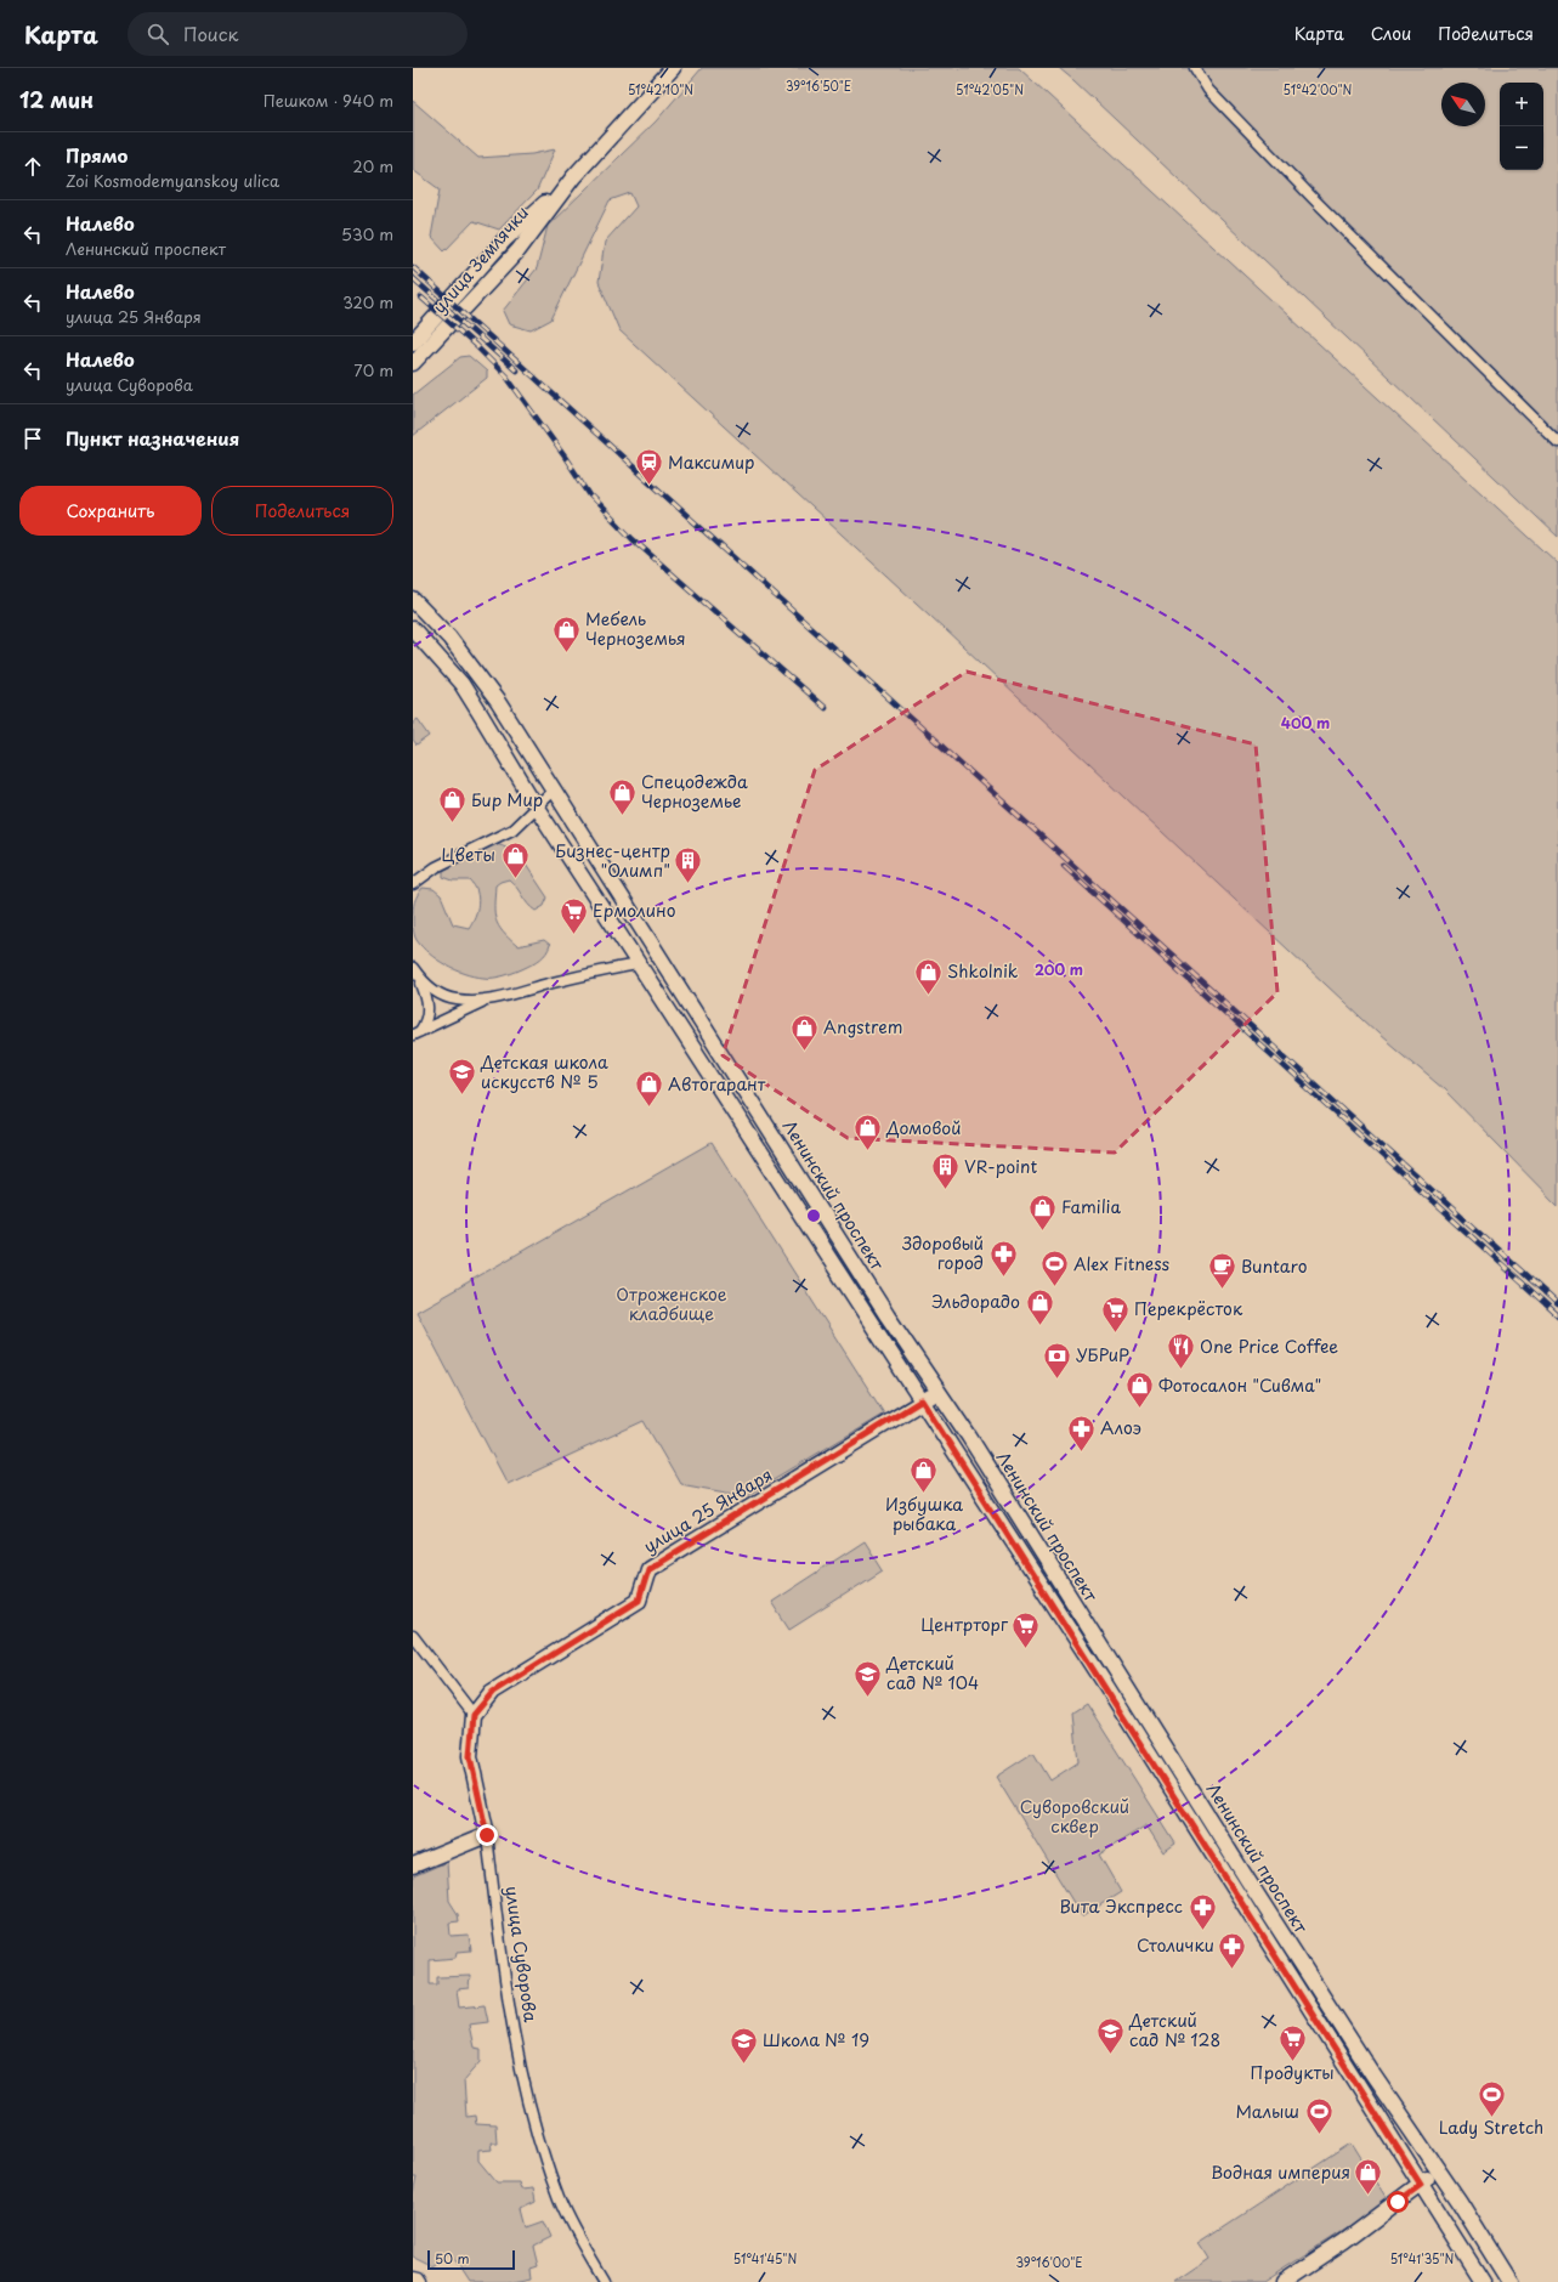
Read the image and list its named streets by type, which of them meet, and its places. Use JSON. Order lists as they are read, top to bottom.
{
  "streets": {
    "main road": [
      "улица Землячки",
      "Ленинский проспект",
      "улица 25 Января",
      "улица Суворова"
    ]
  },
  "crossings": [
    ["Ленинский проспект", "улица 25 Января"],
    ["улица 25 Января", "улица Суворова"]
  ],
  "parks": ["Отроженское кладбище", "Суворовский сквер"],
  "places": {
    "station": ["Максимир"],
    "shop": [
      "Мебель Черноземья",
      "Спецодежда Черноземье",
      "Бир Мир",
      "Цветы",
      "Shkolnik",
      "Angstrem",
      "Автогарант",
      "Домовой",
      "Familia",
      "Эльдорадо",
      "Фотосалон \"Сивма\"",
      "Избушка рыбака",
      "Водная империя"
    ],
    "building": ["Бизнес-центр \"Олимп\"", "VR-point"],
    "supermarket": [
      "Ермолино",
      "Перекрёсток",
      "Центрторг",
      "Продукты"
    ],
    "school or university": [
      "Детская школа искусств № 5",
      "Детский сад № 104",
      "Детский сад № 128",
      "Школа № 19"
    ],
    "pharmacy": [
      "Здоровый город",
      "Алоэ",
      "Вита Экспресс",
      "Столички"
    ],
    "sports": ["Alex Fitness", "Lady Stretch", "Малыш"],
    "cafe": ["Buntaro"],
    "restaurant": ["One Price Coffee"],
    "bank": ["УБРиР"]
  },
  "scale_bar": "50 m",
  "north": "top left",
  "page": {
    "header": "Карта",
    "search": "Поиск",
    "nav": ["Карта", "Слои", "Поделиться"],
    "heading": ["12 мин", "Пешком · 940 m"],
    "map_buttons": ["+", "−"],
    "list": [
      ["Прямо", "Zoi Kosmodemyanskoy ulica", "20 m"],
      ["Налево", "Ленинский проспект", "530 m"],
      ["Налево", "улица 25 Января", "320 m"],
      ["Налево", "улица Суворова", "70 m"],
      "Пункт назначения"
    ],
    "buttons": ["Сохранить", "Поделиться"],
    "scale": "50 m"
  },
  "coordinates": [
    "39°16'50\"E",
    "51°42'10\"N",
    "51°42'05\"N",
    "51°42'00\"N",
    "51°41'45\"N",
    "51°41'35\"N",
    "39°16'00\"E"
  ],
  "rings": ["400 m", "200 m"]
}
